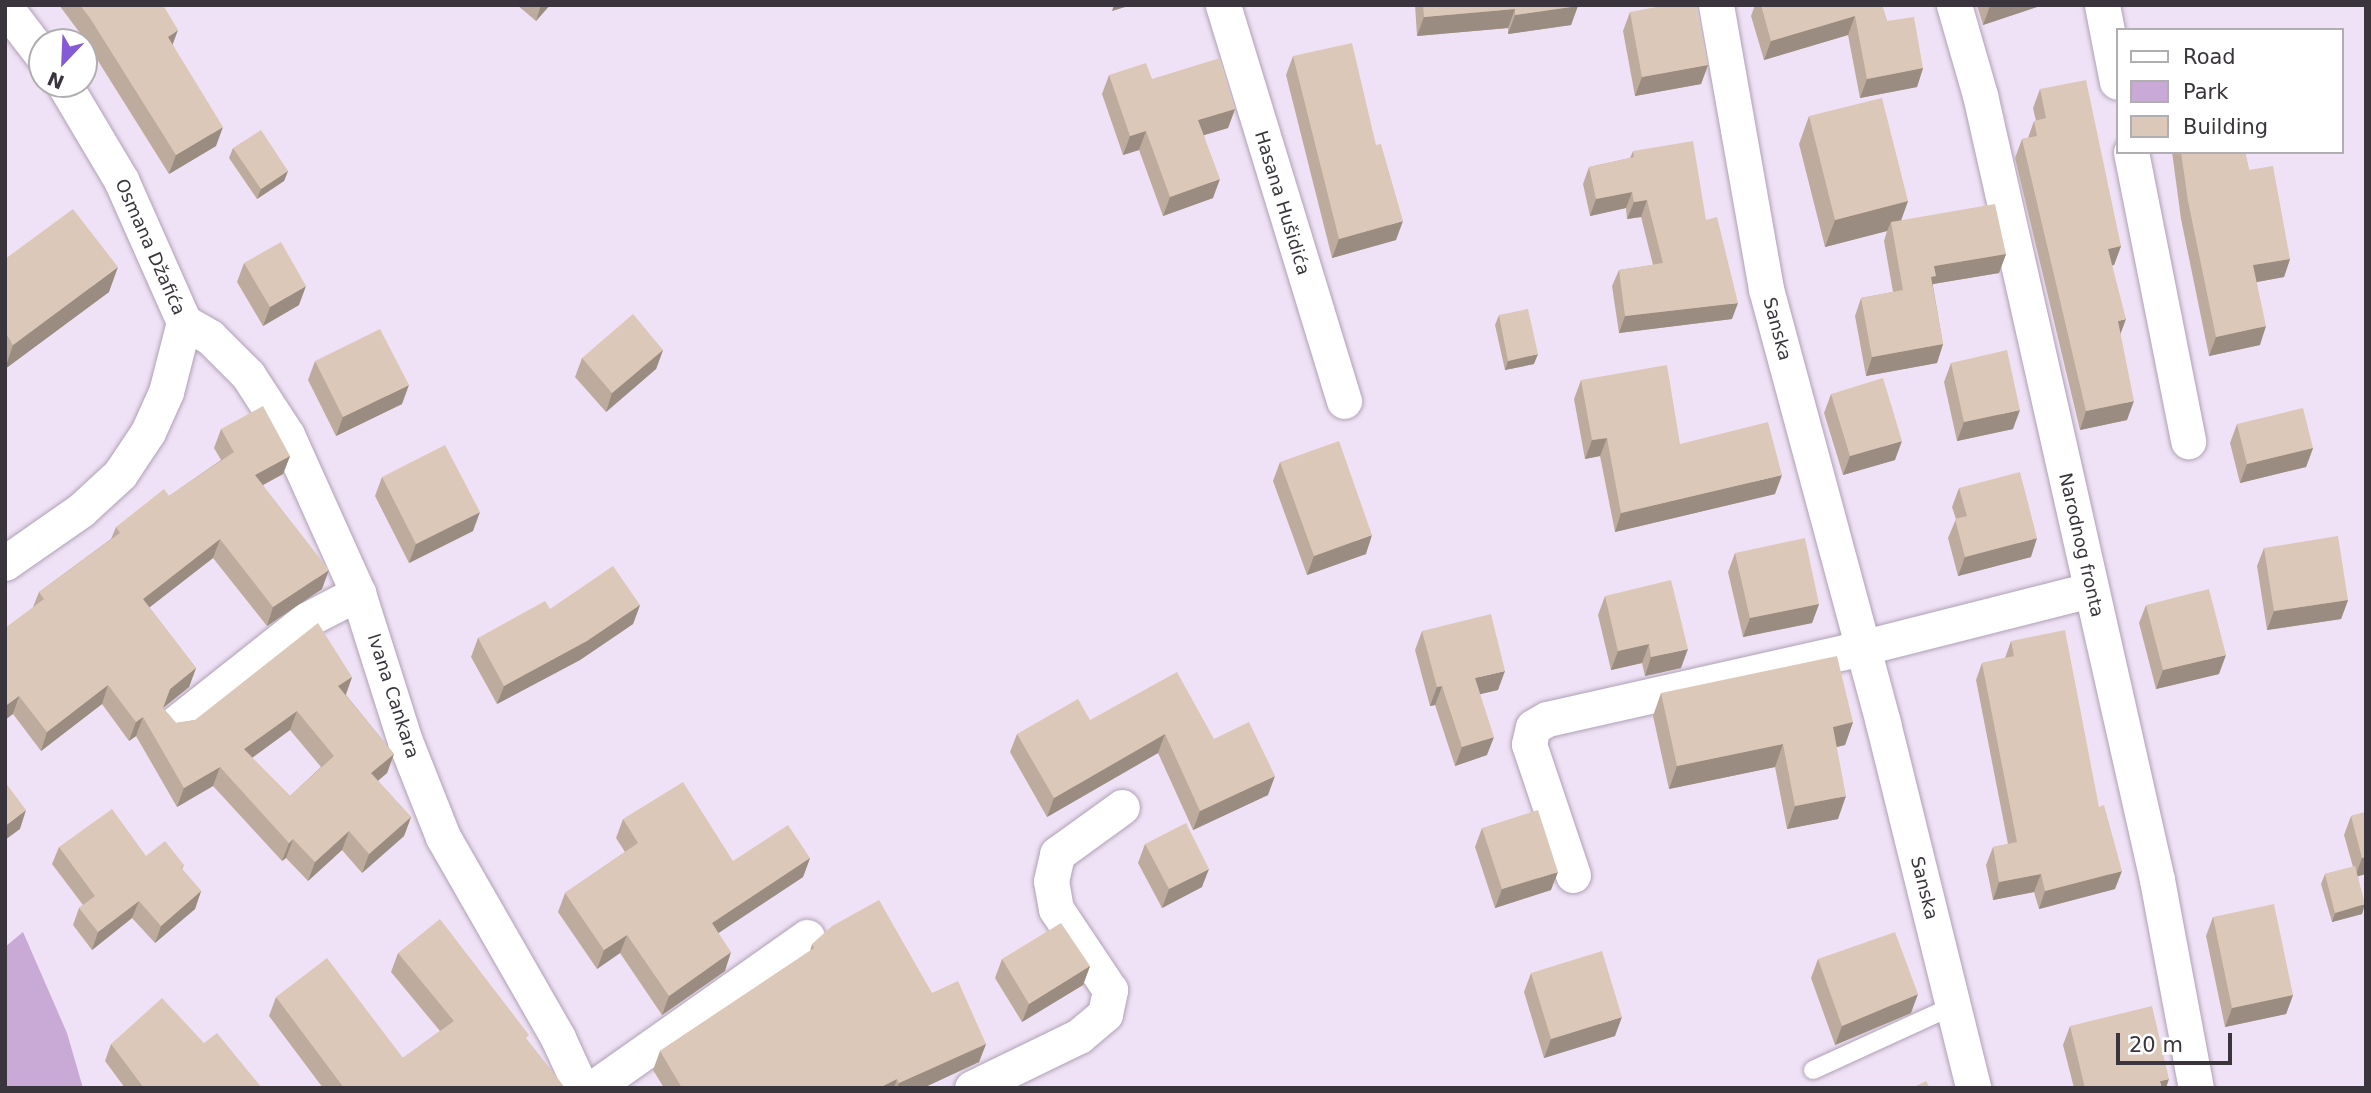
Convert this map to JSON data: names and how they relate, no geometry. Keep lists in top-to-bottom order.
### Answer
{
  "streets": {
    "street": [
      "Hasana Hušidića",
      "Osmana Džafića",
      "Sanska",
      "Narodnog fronta",
      "Ivana Cankara"
    ]
  },
  "crossings": [
    ["Osmana Džafića", "Ivana Cankara"]
  ],
  "legend": ["Road", "Park", "Building"],
  "scale_bar": "20 m",
  "north": "bottom left"
}
